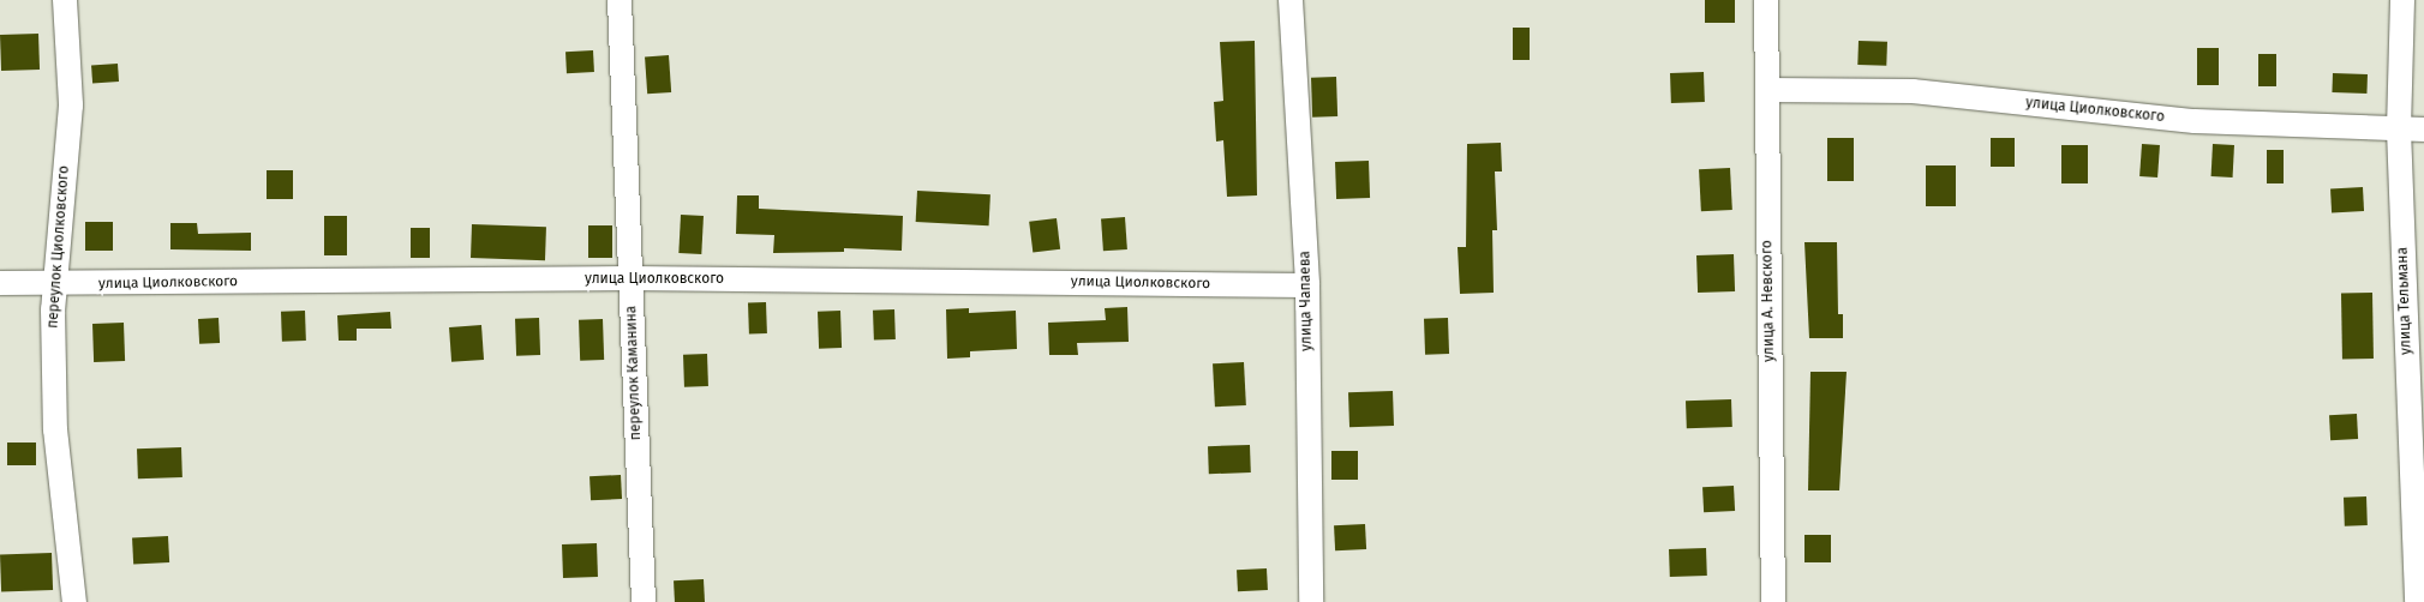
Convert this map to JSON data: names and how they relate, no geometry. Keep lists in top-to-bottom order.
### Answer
{
  "streets": {
    "street": [
      "улица Циолковского",
      "переулок Циолковского",
      "улица Чапаева",
      "улица А. Невского",
      "улица Тельмана",
      "переулок Каманина"
    ]
  },
  "crossings": [
    ["улица Циолковского", "переулок Циолковского"],
    ["улица Циолковского", "улица Чапаева"],
    ["улица Циолковского", "улица А. Невского"],
    ["улица Циолковского", "улица Тельмана"],
    ["улица Циолковского", "переулок Каманина"]
  ]
}
